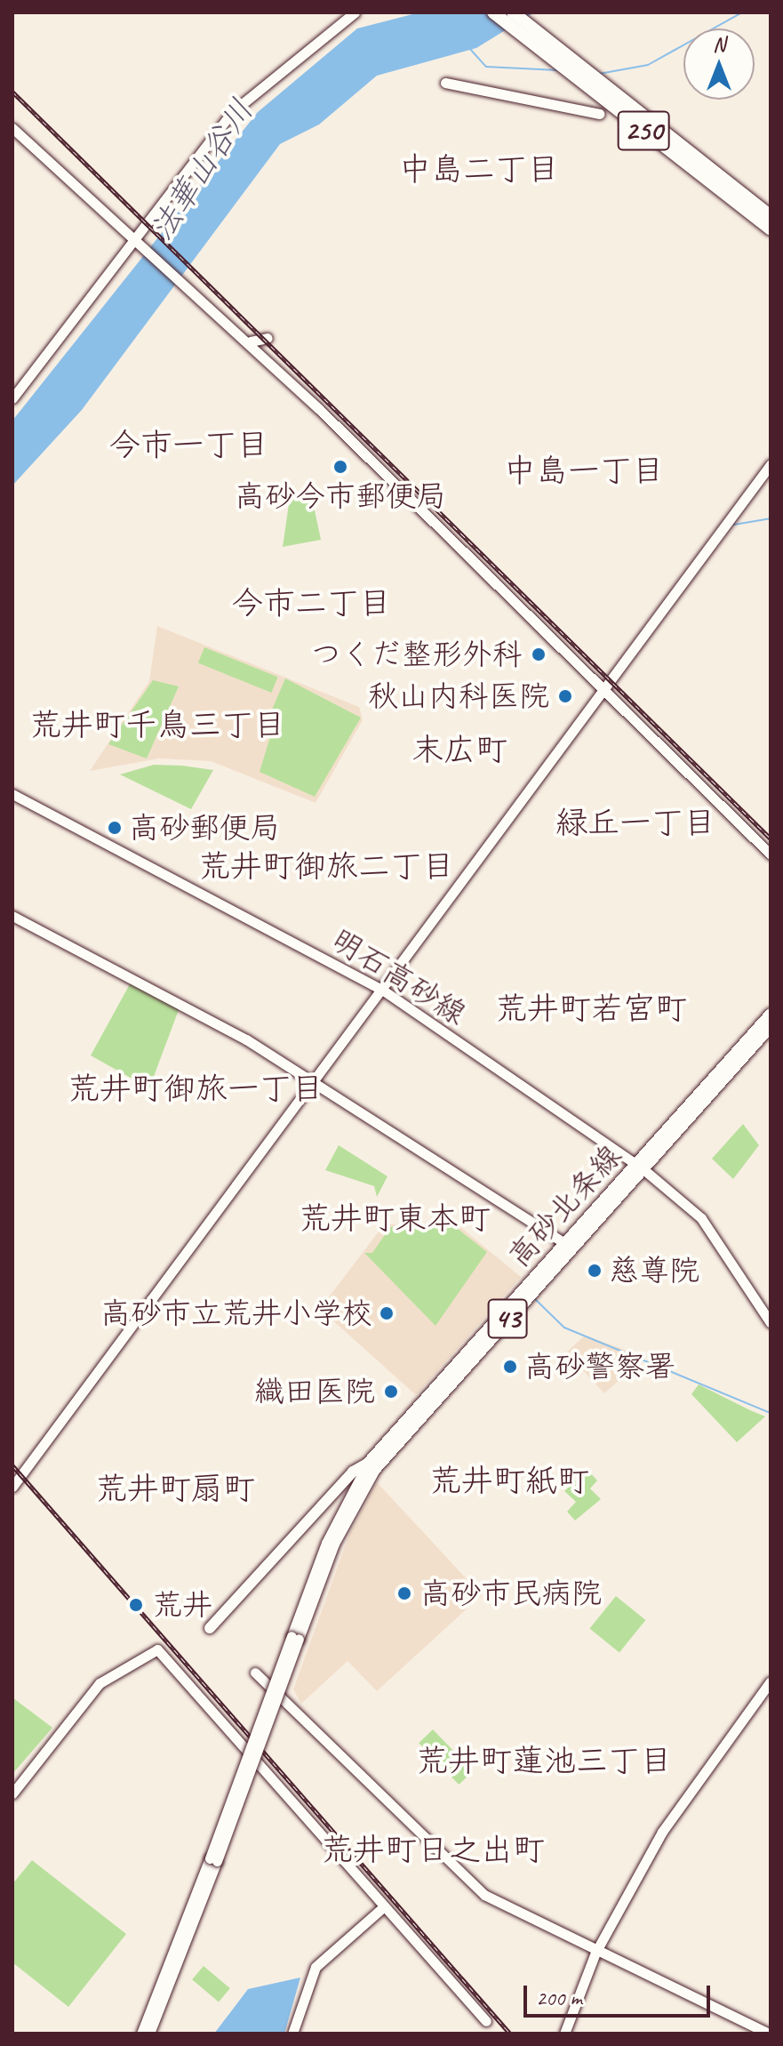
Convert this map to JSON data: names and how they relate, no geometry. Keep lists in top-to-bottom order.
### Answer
{
  "streets": {
    "highway": ["250"],
    "main road": ["高砂北条線", "43"],
    "street": ["明石高砂線"]
  },
  "crossings": [
    ["明石高砂線", "高砂北条線"]
  ],
  "districts": [
    "中島二丁目",
    "今市一丁目",
    "中島一丁目",
    "今市二丁目",
    "荒井町千鳥三丁目",
    "末広町",
    "緑丘一丁目",
    "荒井町御旅二丁目",
    "荒井町若宮町",
    "荒井町御旅一丁目",
    "荒井町東本町",
    "荒井町紙町",
    "荒井町扇町",
    "荒井町蓮池三丁目",
    "荒井町日之出町"
  ],
  "water": ["法華山谷川"],
  "places": [
    "高砂今市郵便局",
    "つくだ整形外科",
    "秋山内科医院",
    "高砂郵便局",
    "慈尊院",
    "高砂市立荒井小学校",
    "高砂警察署",
    "織田医院",
    "高砂市民病院",
    "荒井"
  ],
  "scale_bar": "200 m",
  "north": "top"
}
